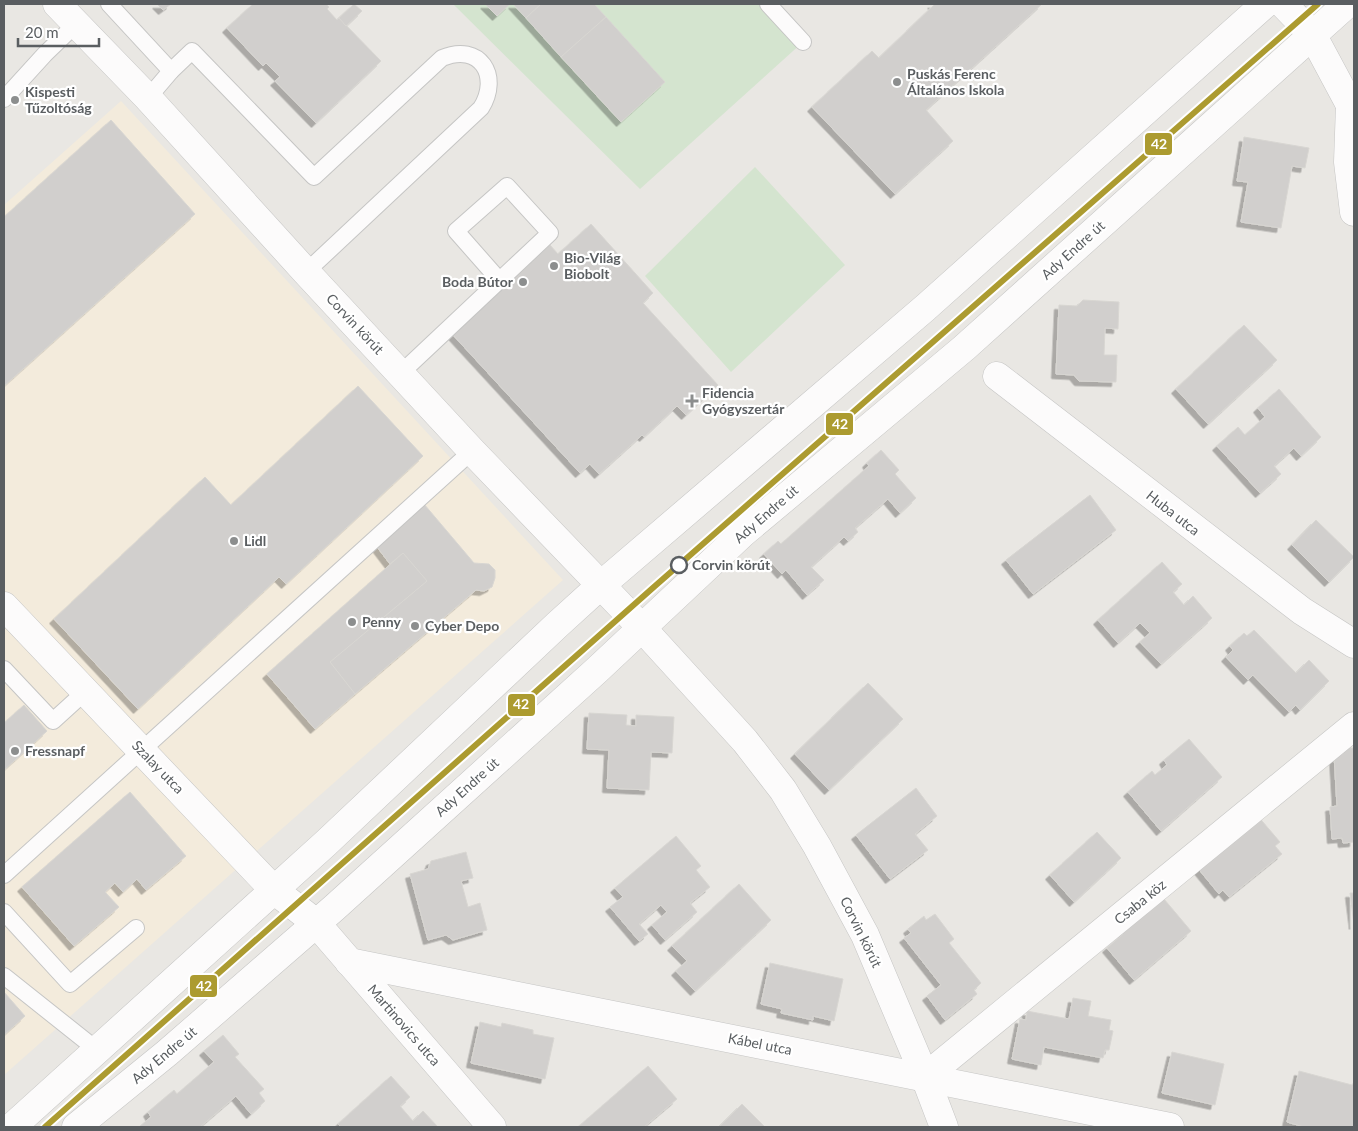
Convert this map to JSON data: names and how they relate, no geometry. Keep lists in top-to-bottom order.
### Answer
{
  "streets": {
    "street": [
      "Ady Endre út",
      "Corvin körút",
      "Huba utca",
      "Szalay utca",
      "Csaba köz",
      "Martinovics utca",
      "Kábel utca"
    ]
  },
  "crossings": [
    ["Ady Endre út", "Corvin körút"],
    ["Ady Endre út", "Szalay utca"],
    ["Ady Endre út", "Martinovics utca"],
    ["Corvin körút", "Csaba köz"],
    ["Corvin körút", "Kábel utca"],
    ["Szalay utca", "Martinovics utca"],
    ["Csaba köz", "Kábel utca"],
    ["Martinovics utca", "Kábel utca"]
  ],
  "places": {
    "other": [
      "Puskás Ferenc Általános Iskola",
      "Kispesti Tűzoltóság",
      "Bio-Világ Biobolt",
      "Boda Bútor",
      "Lidl",
      "Corvin körút",
      "Penny",
      "Cyber Depo",
      "Fressnapf"
    ],
    "health": ["Fidencia Gyógyszertár"]
  },
  "lines": ["transit line 42"],
  "scale_bar": "20 m"
}
